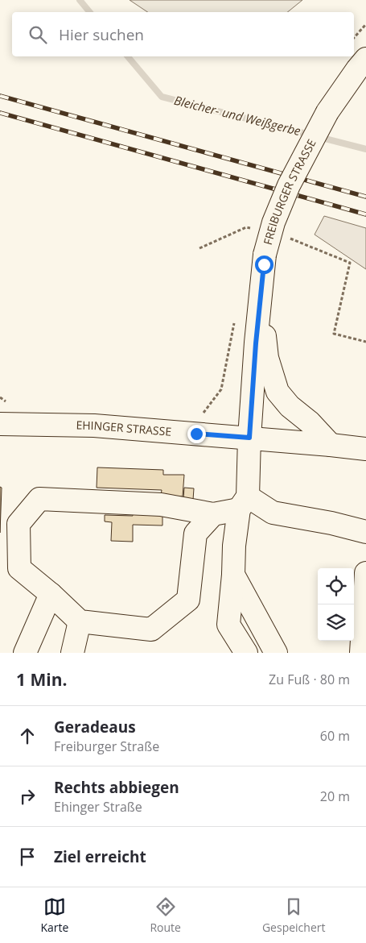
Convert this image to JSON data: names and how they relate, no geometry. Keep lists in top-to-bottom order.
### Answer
{
  "streets": {
    "street": ["FREIBURGER STRASSE", "EHINGER STRASSE"]
  },
  "crossings": [
    ["FREIBURGER STRASSE", "EHINGER STRASSE"]
  ],
  "water": ["Bleicher- und Weißgerbe"],
  "page": {
    "search": "Hier suchen",
    "heading": ["1 Min.", "Zu Fuß · 80 m"],
    "list": [
      ["Geradeaus", "Freiburger Straße", "60 m"],
      ["Rechts abbiegen", "Ehinger Straße", "20 m"],
      "Ziel erreicht"
    ],
    "nav": ["Karte", "Route", "Gespeichert"]
  }
}
